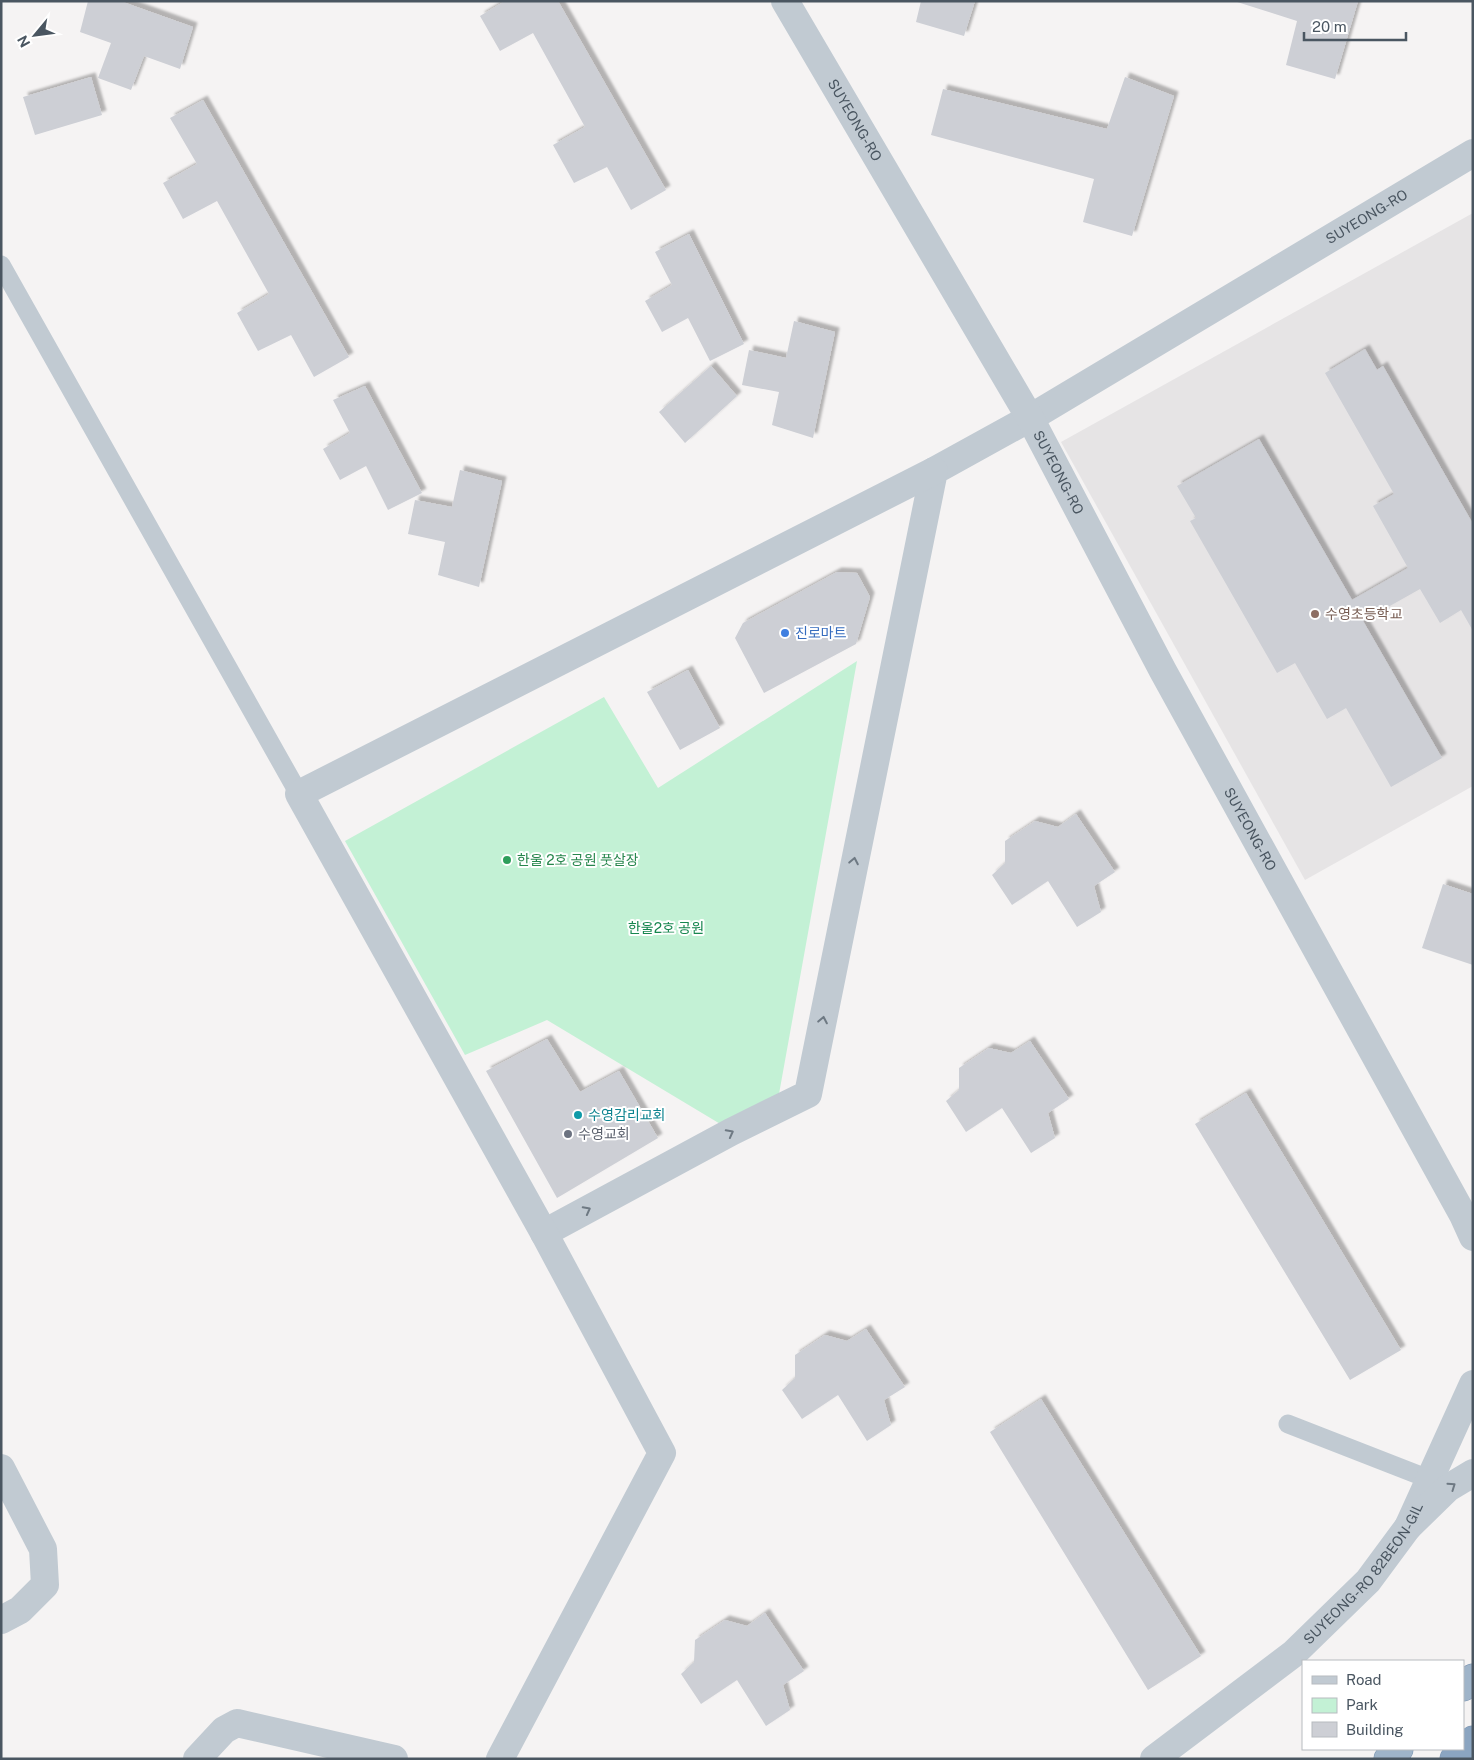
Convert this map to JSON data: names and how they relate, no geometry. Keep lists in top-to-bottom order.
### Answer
{
  "streets": {
    "street": ["SUYEONG-RO", "SUYEONG-RO 82BEON-GIL"]
  },
  "parks": ["한울2호 공원"],
  "places": [
    "수영초등학교",
    "진로마트",
    "한울 2호 공원 풋살장",
    "수영감리교회",
    "수영교회"
  ],
  "legend": ["Road", "Park", "Building"],
  "scale_bar": "20 m",
  "north": "bottom left"
}
